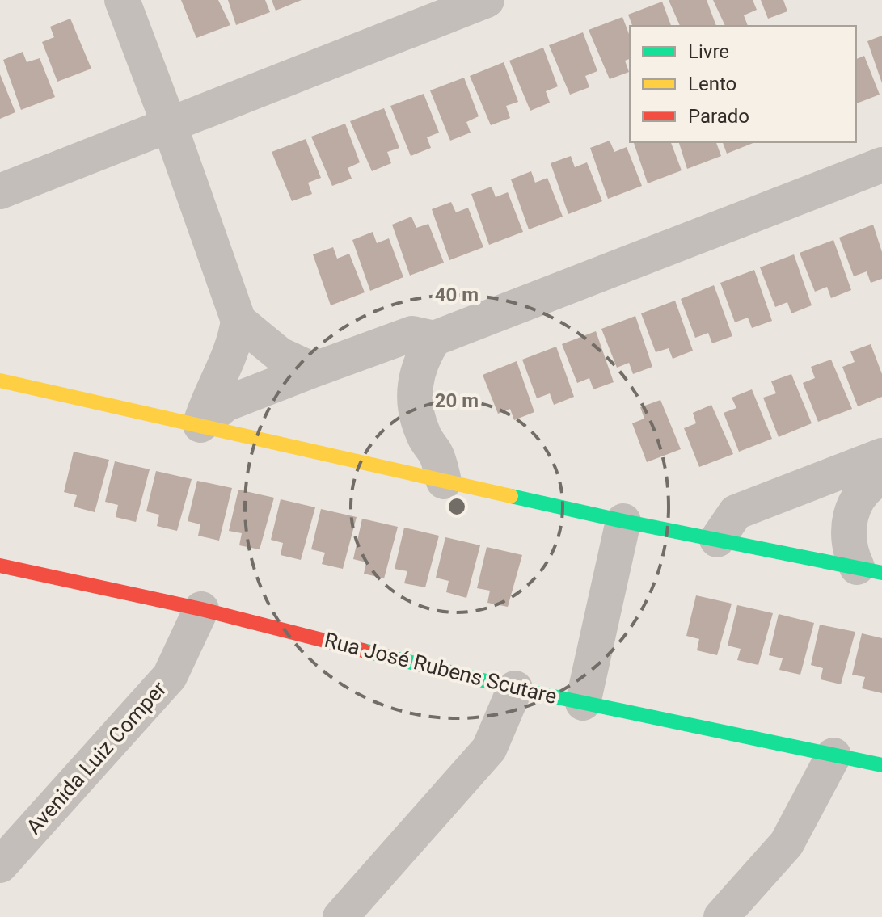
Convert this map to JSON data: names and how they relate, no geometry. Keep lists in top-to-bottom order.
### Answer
{
  "streets": {
    "street": ["Rua José Rubens Scutare", "Avenida Luiz Comper"]
  },
  "crossings": [
    ["Rua José Rubens Scutare", "Avenida Luiz Comper"]
  ],
  "legend": ["Livre", "Lento", "Parado"],
  "rings": ["40 m", "20 m"]
}
